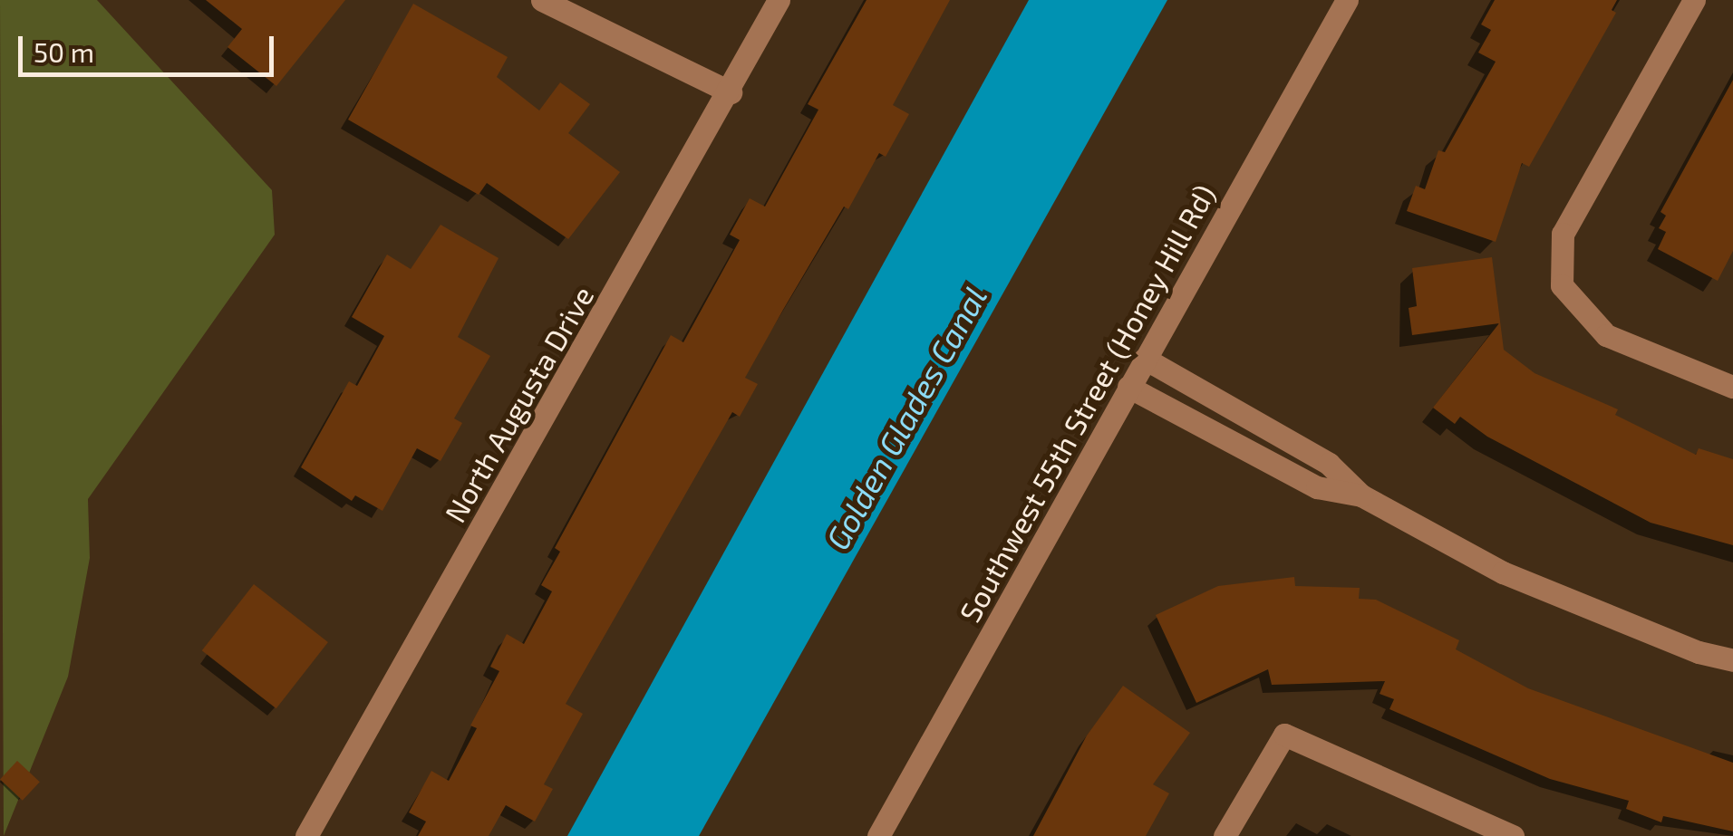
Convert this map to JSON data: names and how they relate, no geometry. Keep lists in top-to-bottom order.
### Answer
{
  "streets": {
    "street": ["Southwest 55th Street (Honey Hill Rd)", "North Augusta Drive"]
  },
  "water": ["Golden Glades Canal"],
  "scale_bar": "50 m"
}
